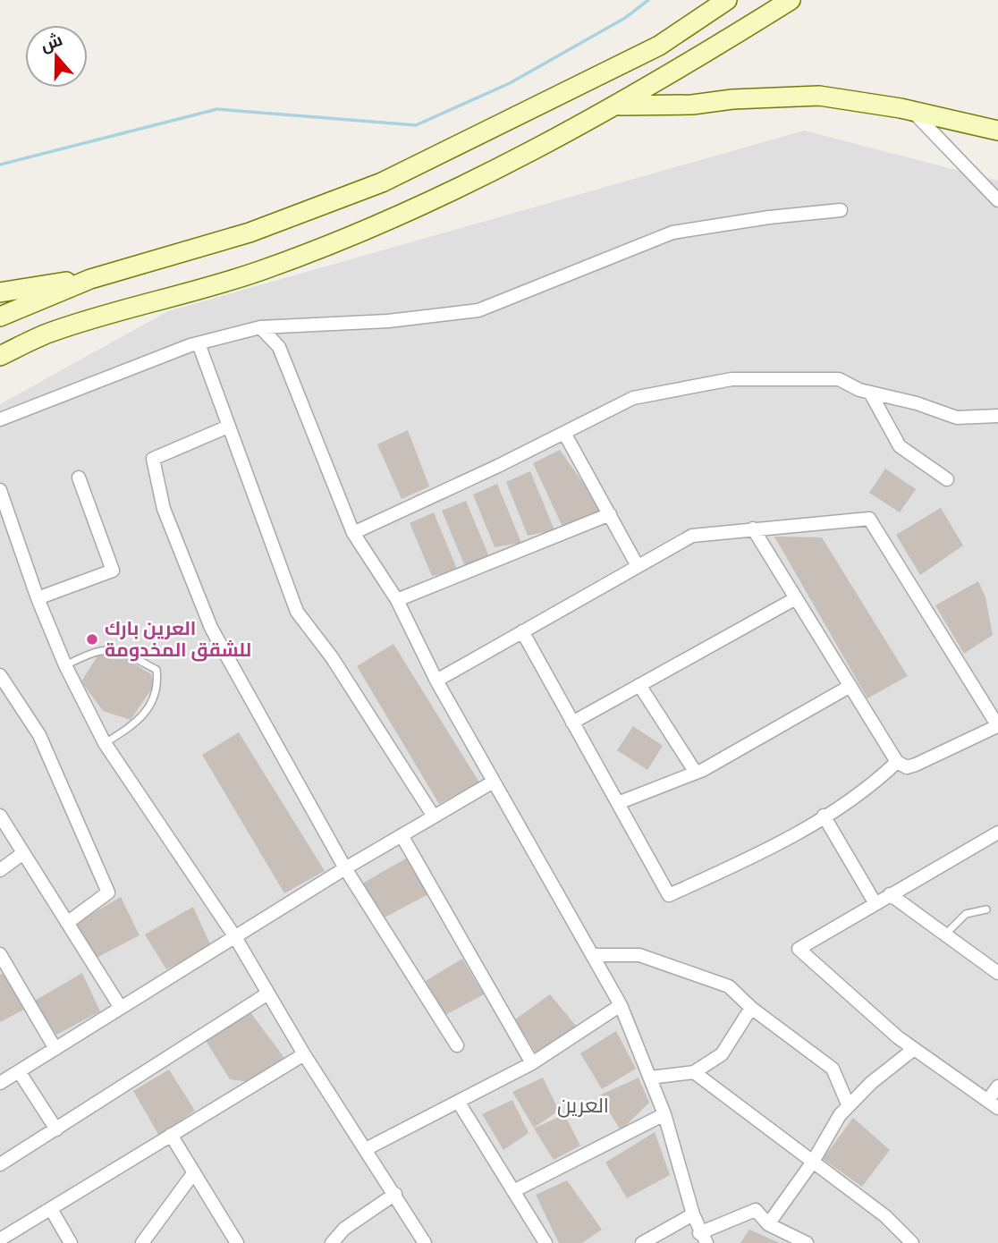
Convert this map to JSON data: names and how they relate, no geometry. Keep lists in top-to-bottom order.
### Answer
{
  "districts": ["العرين"],
  "places": ["العرين بارك للشقق المخدومة"],
  "north": "top"
}
